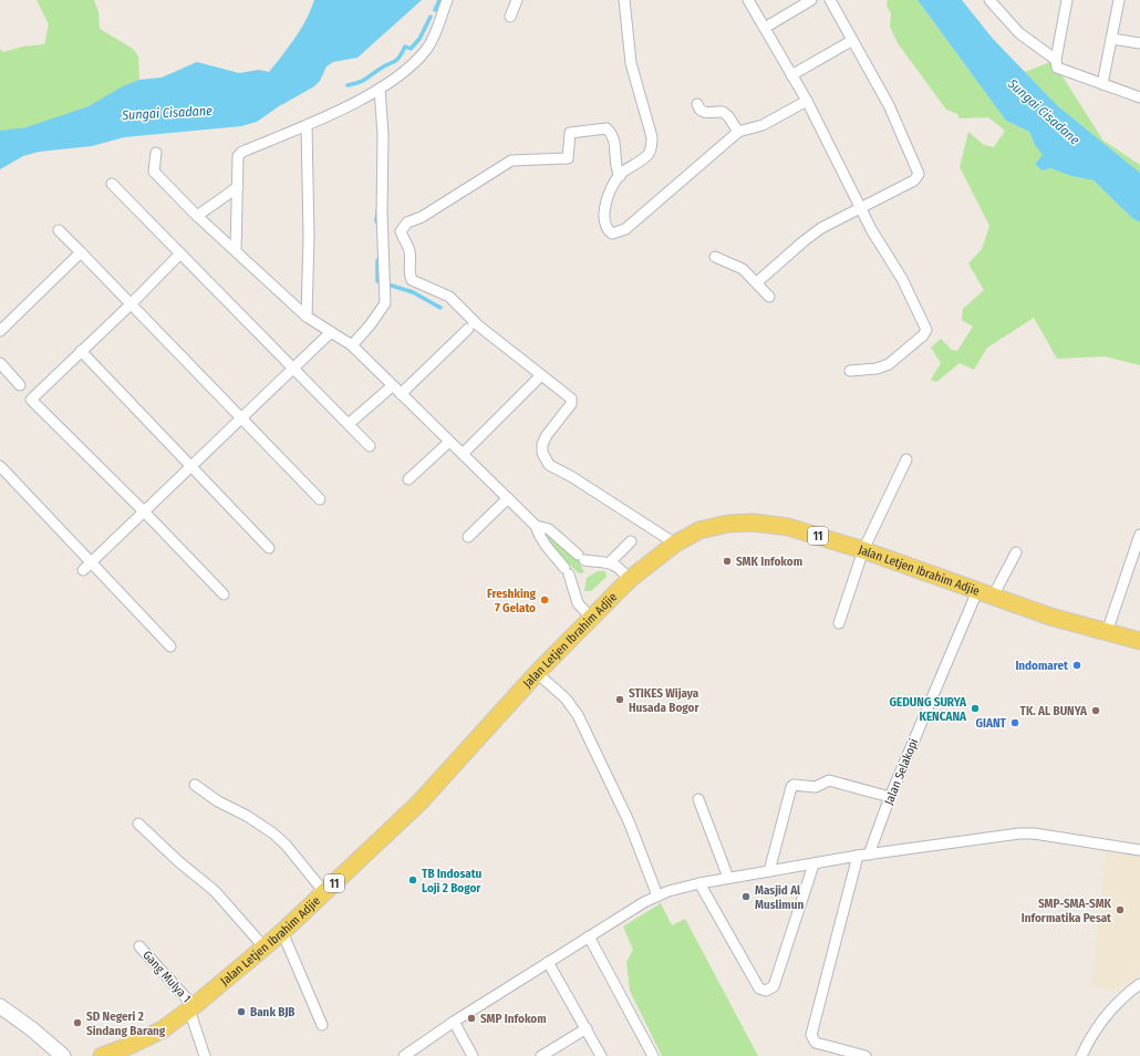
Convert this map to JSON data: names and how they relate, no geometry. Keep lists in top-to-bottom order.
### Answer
{
  "streets": {
    "main road": ["11", "Jalan Letjen Ibrahim Adjie"],
    "street": ["Jalan Selakopi", "Gang Mulya 1"]
  },
  "crossings": [
    ["Jalan Letjen Ibrahim Adjie", "Jalan Selakopi"],
    ["Jalan Letjen Ibrahim Adjie", "Gang Mulya 1"]
  ],
  "water": ["Sungai Cisadane"],
  "places": [
    "SMK Infokom",
    "Freshking 7 Gelato",
    "Indomaret",
    "STIKES Wijaya Husada Bogor",
    "GEDUNG SURYA KENCANA",
    "TK. AL BUNYA",
    "GIANT",
    "TB Indosatu Loji 2 Bogor",
    "Masjid Al Muslimun",
    "SMP-SMA-SMK Informatika Pesat",
    "Bank BJB",
    "SMP Infokom",
    "SD Negeri 2 Sindang Barang"
  ]
}
